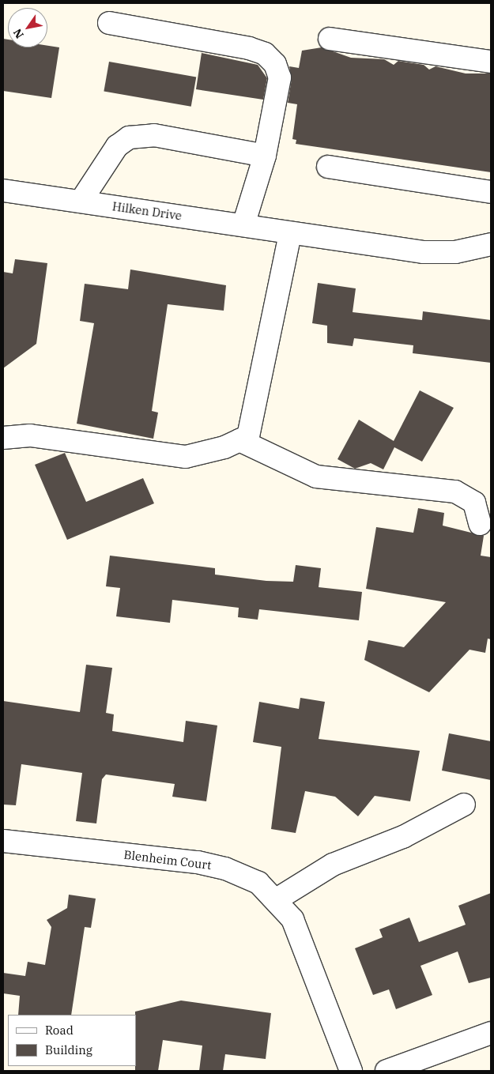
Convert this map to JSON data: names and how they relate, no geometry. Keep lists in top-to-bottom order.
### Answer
{
  "streets": {
    "street": ["Hilken Drive", "Blenheim Court"]
  },
  "legend": ["Road", "Building"],
  "north": "bottom left"
}
